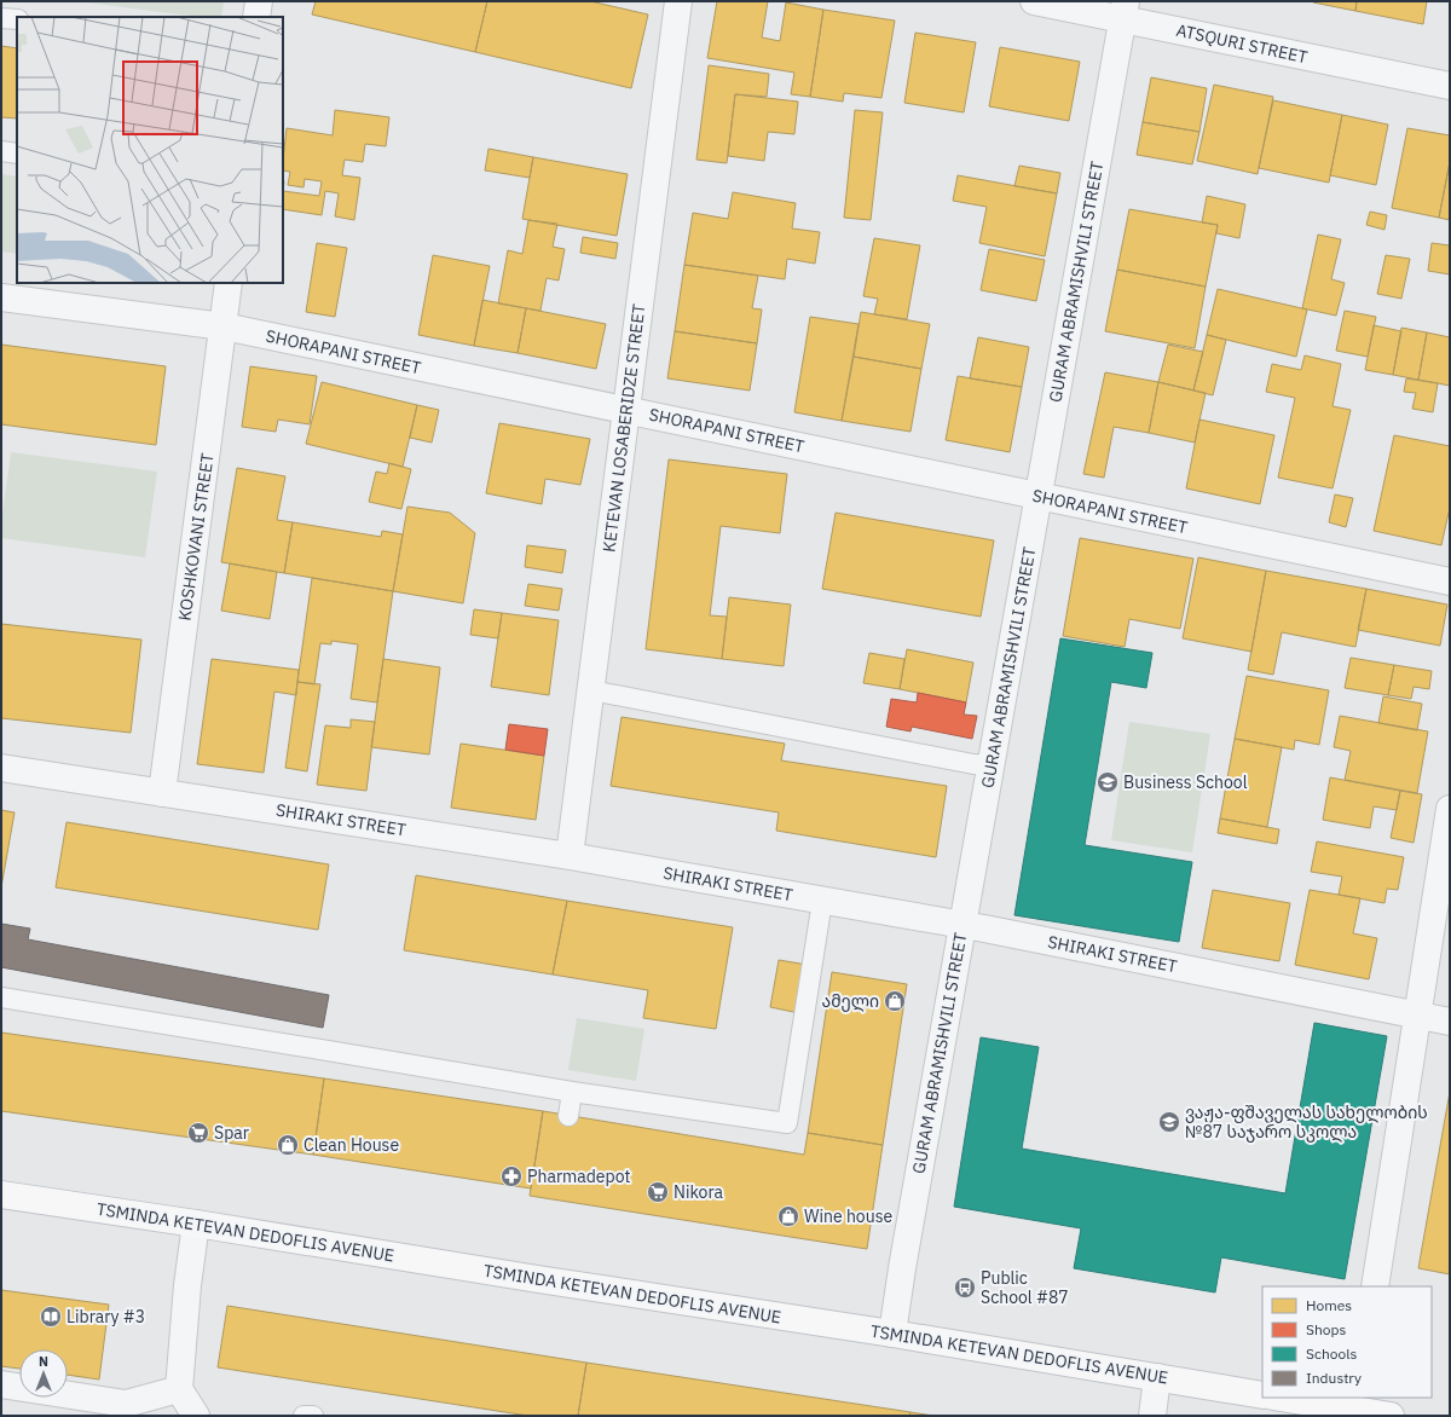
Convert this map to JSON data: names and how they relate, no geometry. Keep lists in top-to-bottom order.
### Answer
{
  "streets": {
    "main road": ["TSMINDA KETEVAN DEDOFLIS AVENUE"],
    "street": [
      "ATSQURI STREET",
      "GURAM ABRAMISHVILI STREET",
      "SHORAPANI STREET",
      "KETEVAN LOSABERIDZE STREET",
      "KOSHKOVANI STREET",
      "SHIRAKI STREET"
    ]
  },
  "crossings": [
    ["ATSQURI STREET", "GURAM ABRAMISHVILI STREET"],
    ["GURAM ABRAMISHVILI STREET", "SHORAPANI STREET"],
    ["GURAM ABRAMISHVILI STREET", "SHIRAKI STREET"],
    ["GURAM ABRAMISHVILI STREET", "TSMINDA KETEVAN DEDOFLIS AVENUE"],
    ["SHORAPANI STREET", "KETEVAN LOSABERIDZE STREET"],
    ["SHORAPANI STREET", "KOSHKOVANI STREET"],
    ["KETEVAN LOSABERIDZE STREET", "SHIRAKI STREET"],
    ["KOSHKOVANI STREET", "SHIRAKI STREET"]
  ],
  "places": {
    "school or university": ["Business School", "ვაჟა-ფშაველას სახელობის №87 საჯარო სკოლა"],
    "shop": ["ამელი", "Clean House", "Wine house"],
    "supermarket": ["Spar", "Nikora"],
    "pharmacy": ["Pharmadepot"],
    "bus stop": ["Public School #87"],
    "library": ["Library #3"]
  },
  "legend": [
    "Homes",
    "Shops",
    "Schools",
    "Industry"
  ],
  "north": "top"
}
